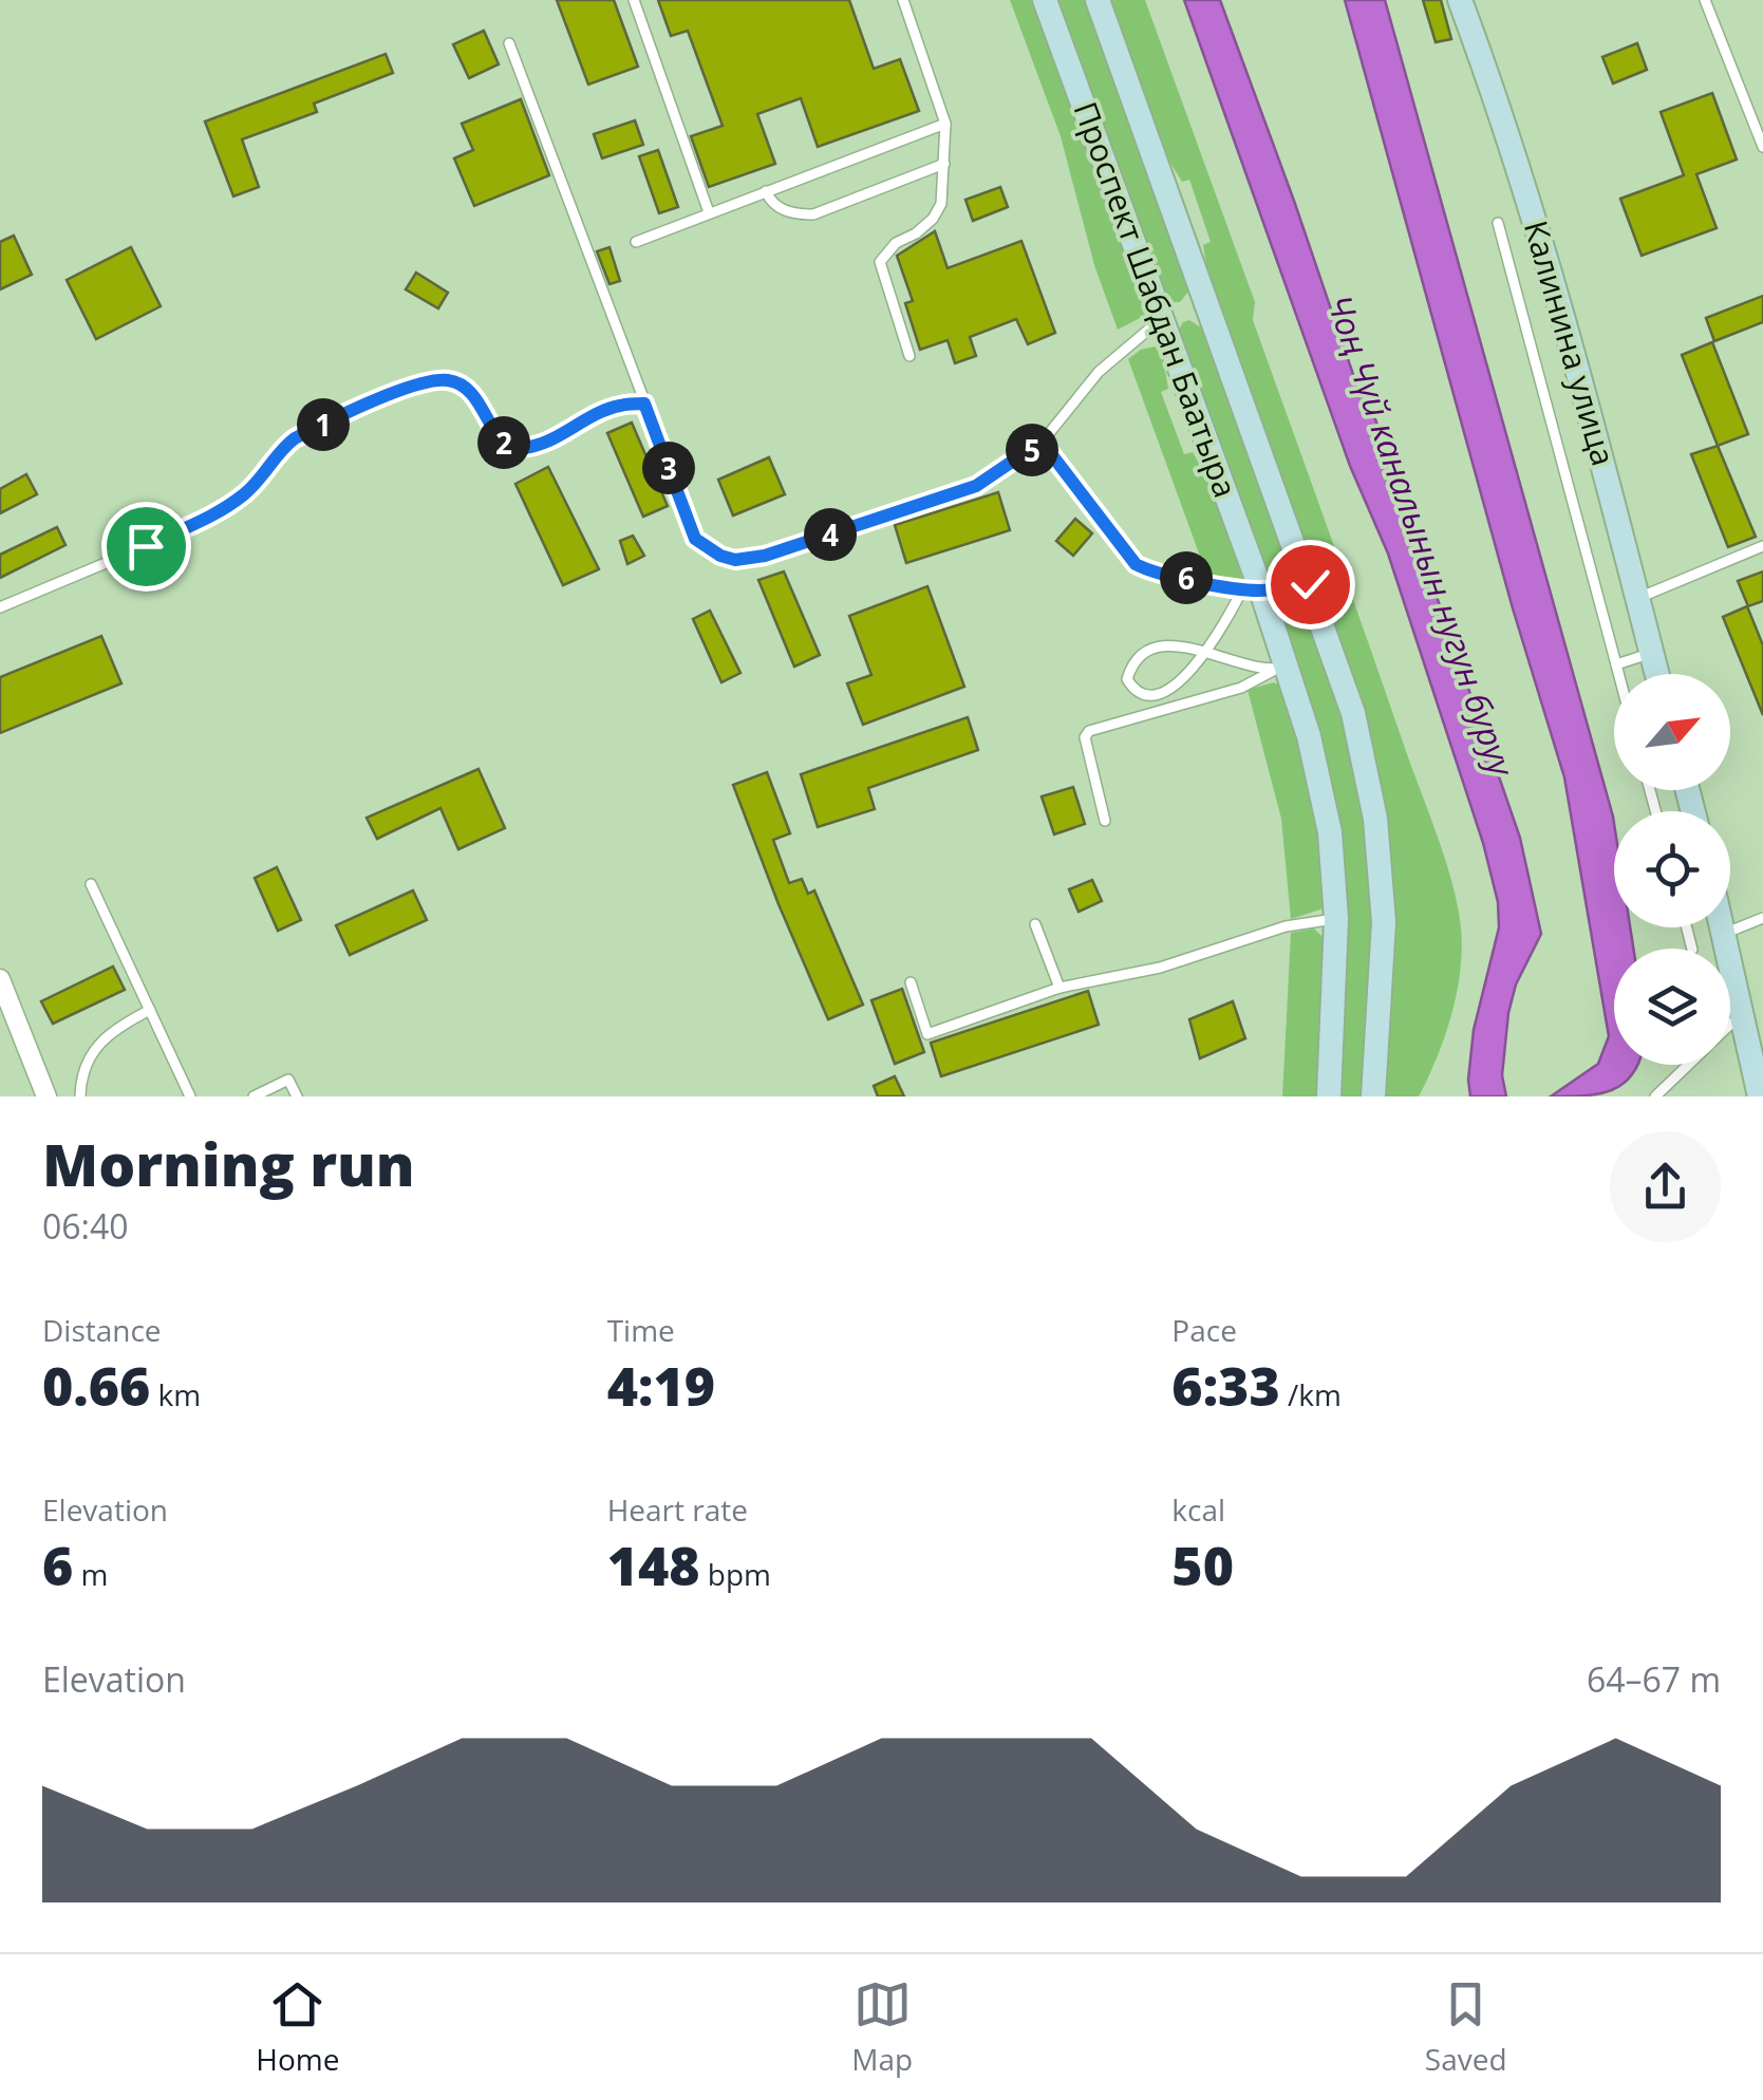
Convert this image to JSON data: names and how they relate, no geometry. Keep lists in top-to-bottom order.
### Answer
{
  "streets": {
    "main road": ["Проспект Шабдан Баатыра", "Калинина улица"]
  },
  "water": ["Чоң Чүй каналынын нугун буруу"],
  "north": "top right",
  "page": {
    "pins": [
      "1",
      "2",
      "5",
      "3",
      "4",
      "6"
    ],
    "heading": ["Morning run", "06:40"],
    "stats": [
      ["Distance", "0.66 km"],
      ["Time", "4:19"],
      ["Pace", "6:33 /km"],
      ["Elevation", "6 m"],
      ["Heart rate", "148 bpm"],
      ["kcal", "50"]
    ],
    "chart": ["Elevation", "64–67 m"],
    "tabs": ["Home", "Map", "Saved"]
  }
}
